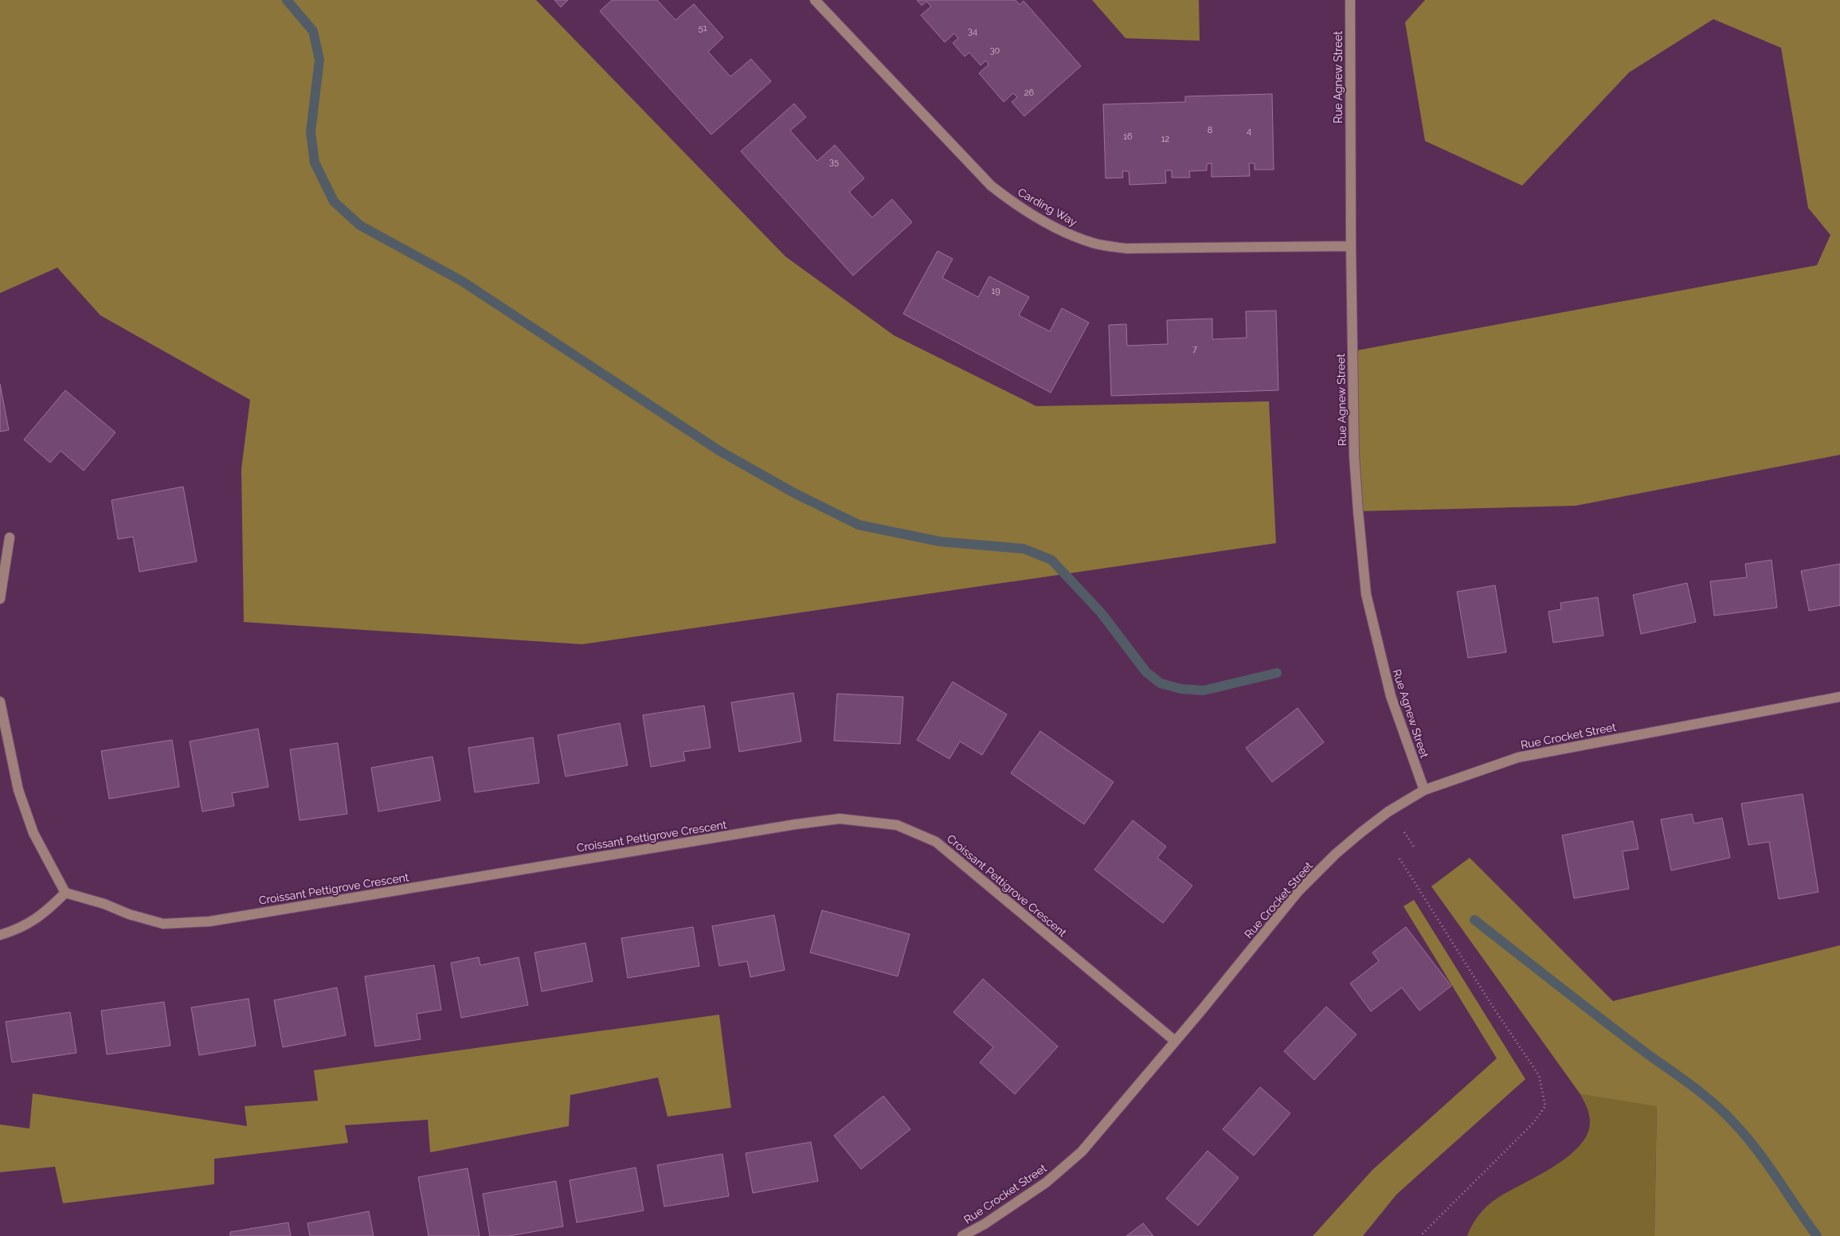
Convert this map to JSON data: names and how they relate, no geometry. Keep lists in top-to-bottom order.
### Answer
{
  "streets": {
    "street": [
      "Rue Agnew Street",
      "Carding Way",
      "Rue Crocket Street",
      "Croissant Pettigrove Crescent"
    ]
  },
  "crossings": [
    ["Rue Agnew Street", "Carding Way"],
    ["Rue Agnew Street", "Rue Crocket Street"],
    ["Rue Crocket Street", "Croissant Pettigrove Crescent"]
  ],
  "house_numbers": [
    "51",
    "34",
    "30",
    "26",
    "8",
    "4",
    "16",
    "12",
    "35",
    "19",
    "7"
  ]
}
